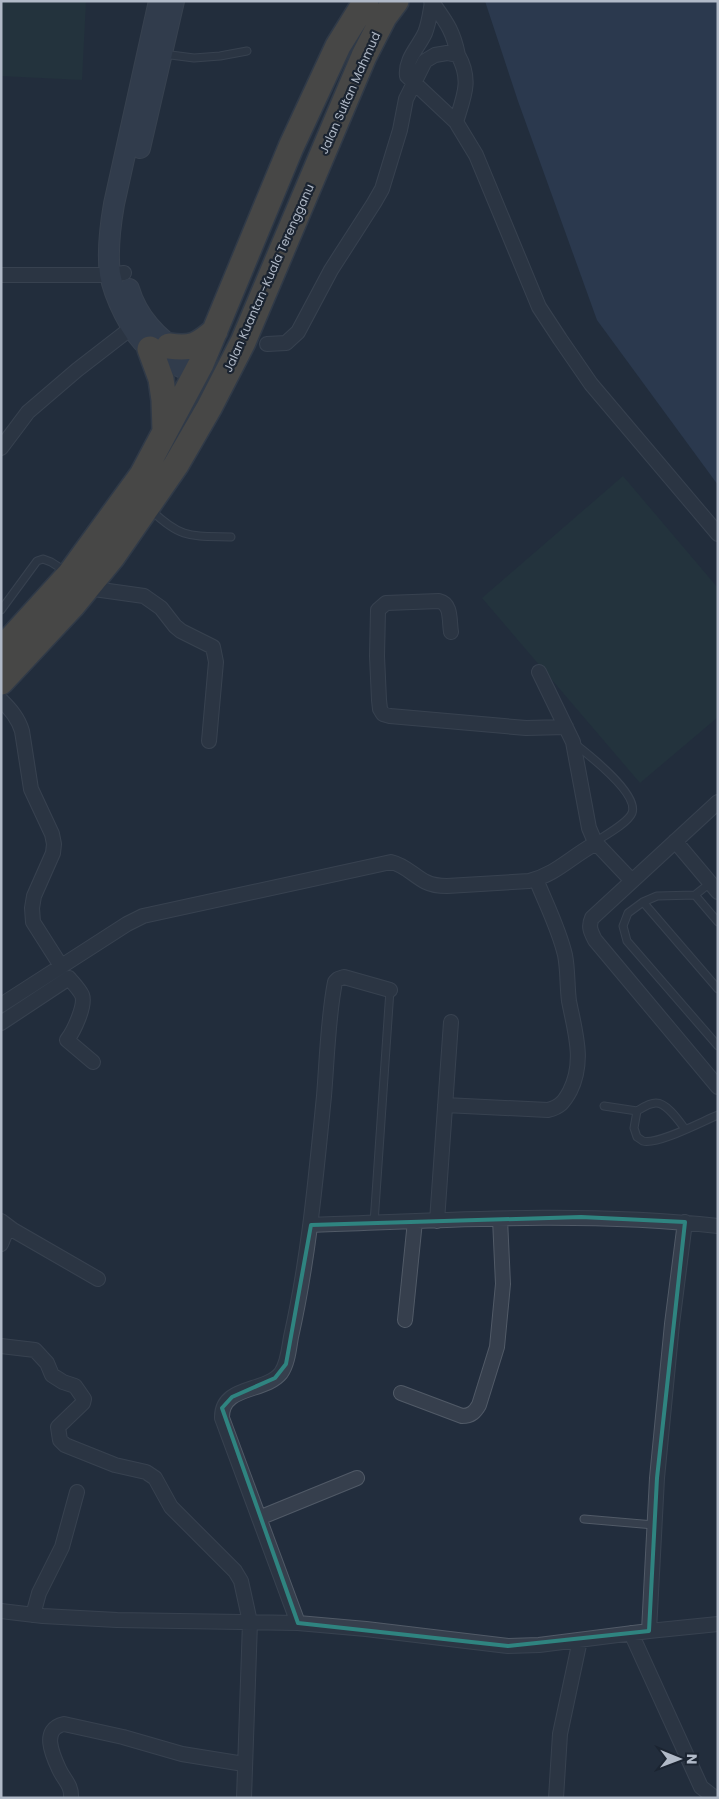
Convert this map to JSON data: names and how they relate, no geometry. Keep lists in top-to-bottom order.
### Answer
{
  "streets": {
    "highway": ["Jalan Sultan Mahmud", "Jalan Kuantan-Kuala Terengganu"]
  },
  "crossings": [
    ["Jalan Sultan Mahmud", "Jalan Kuantan-Kuala Terengganu"]
  ],
  "north": "right"
}
